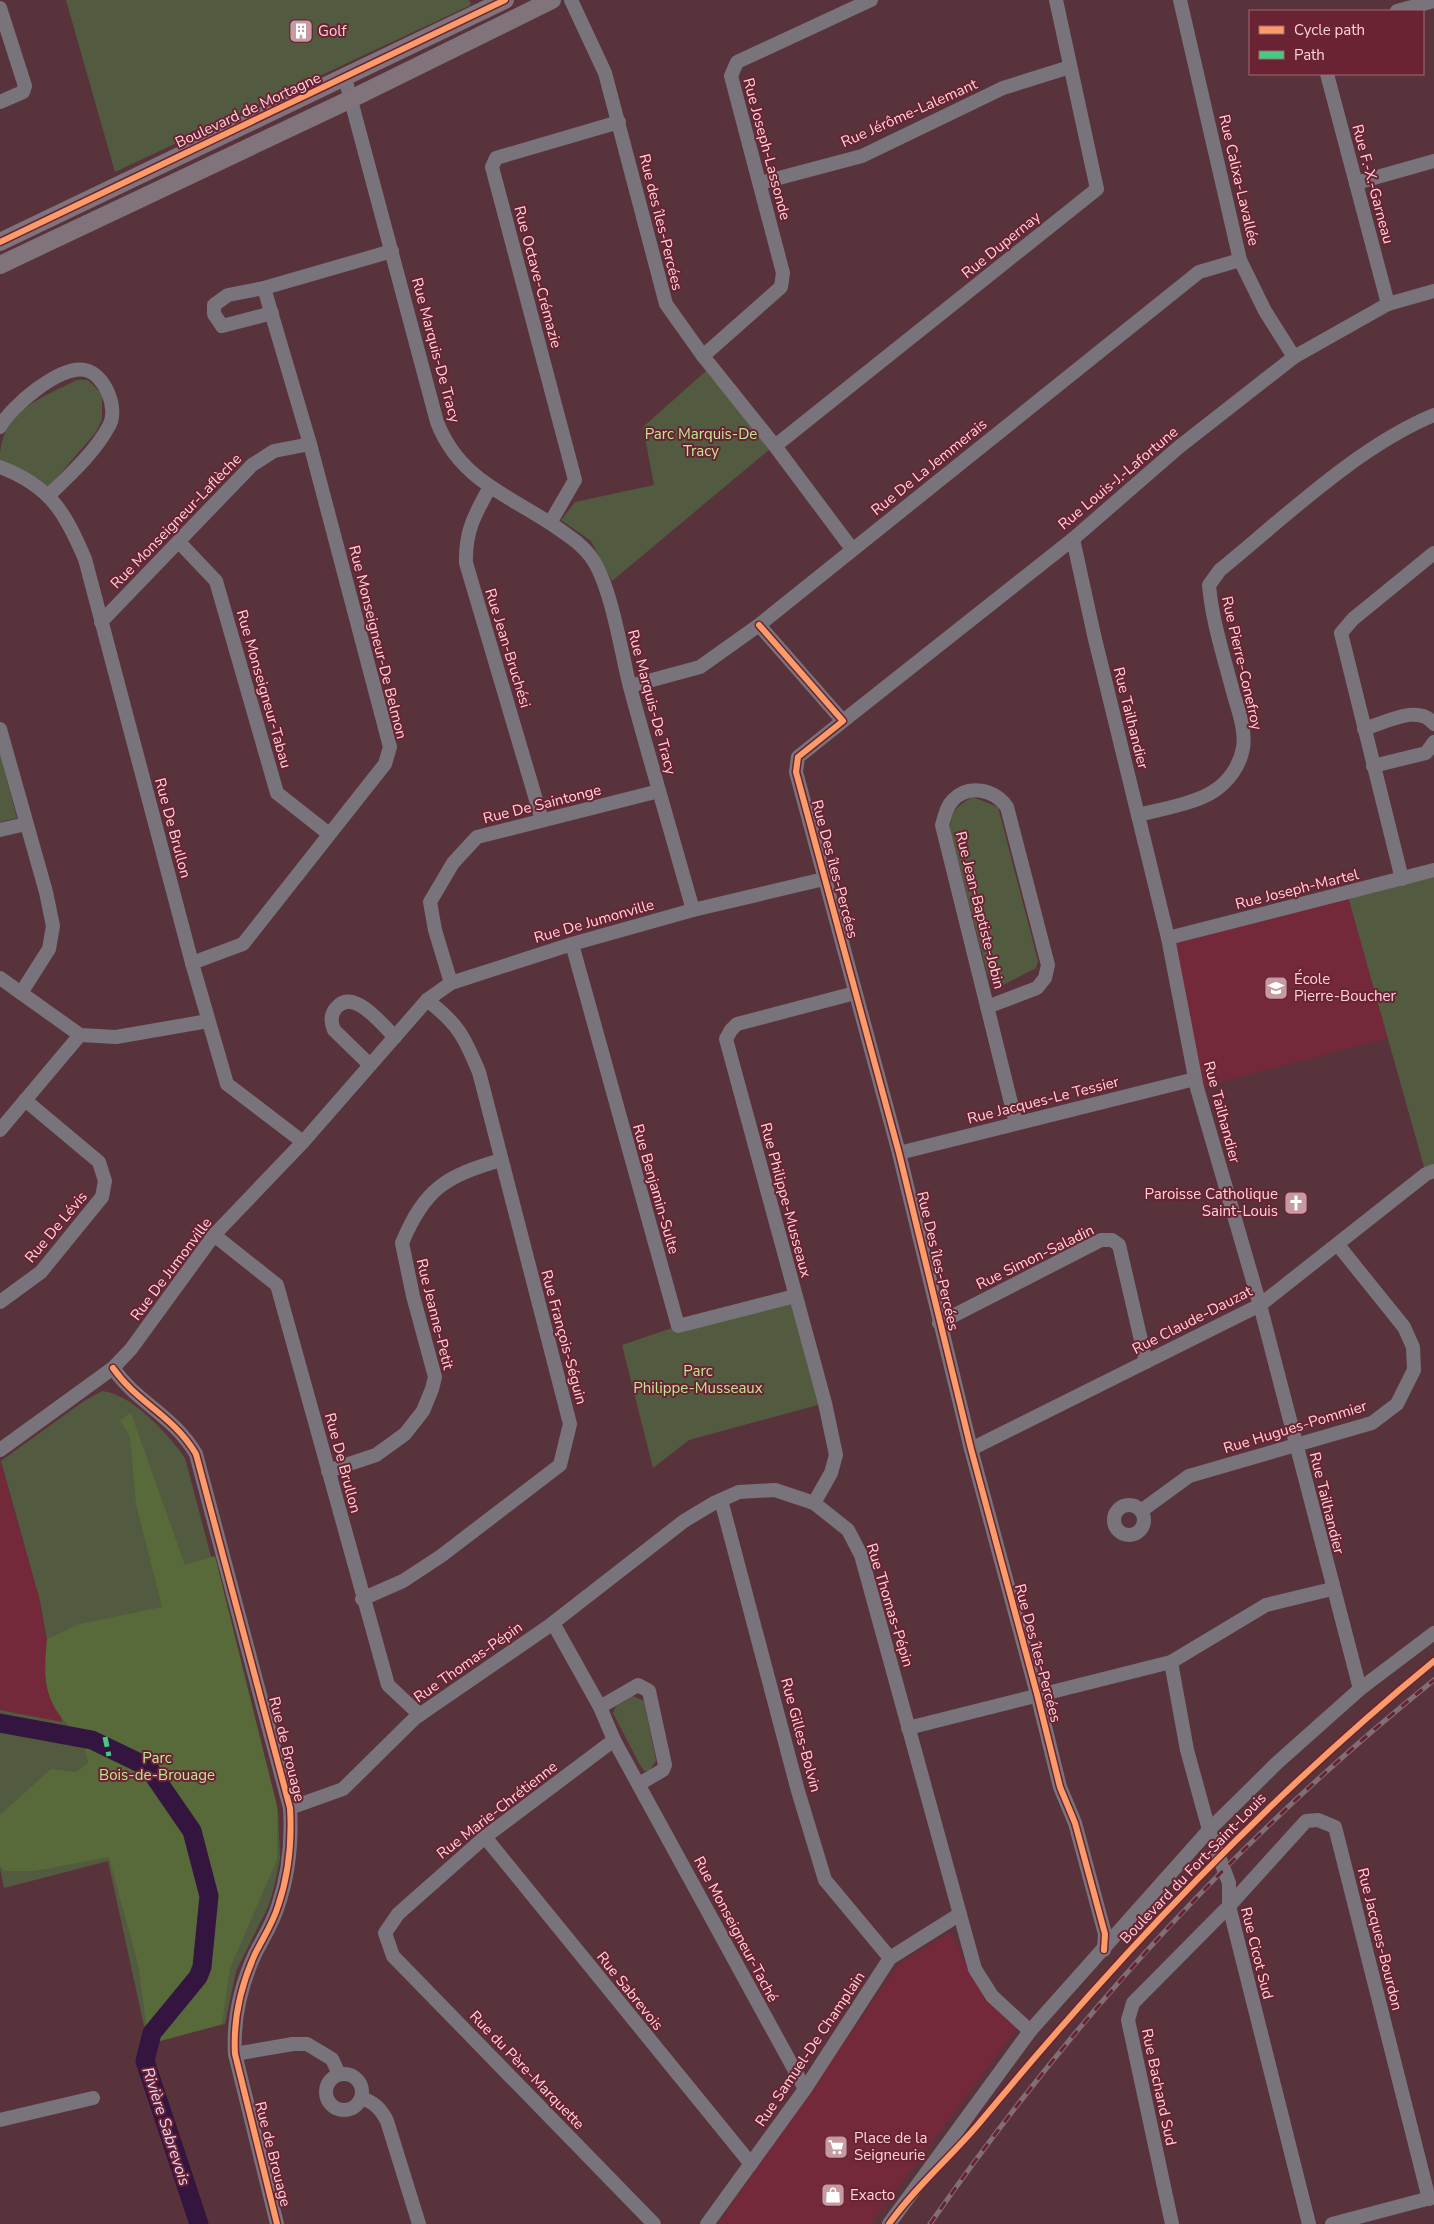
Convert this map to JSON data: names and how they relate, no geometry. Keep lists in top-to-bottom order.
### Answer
{
  "streets": {
    "main road": ["Boulevard de Mortagne"],
    "street": [
      "Rue Jérôme-Lalemant",
      "Rue Joseph-Lassonde",
      "Rue Calixa-Lavallée",
      "Rue F.-X.-Garneau",
      "Rue des îles-Percées",
      "Rue Dupernay",
      "Rue Octave-Crémazie",
      "Rue Marquis-De Tracy",
      "Rue De La Jemmerais",
      "Rue Louis-J.-Lafortune",
      "Rue Monseigneur-Laflèche",
      "Rue Monseigneur-De Belmon",
      "Rue Jean-Bruchési",
      "Rue Pierre-Conefroy",
      "Rue Monseigneur-Tabau",
      "Rue Tailhandier",
      "Rue De Saintonge",
      "Rue De Brullon",
      "Rue Des îles-Percées",
      "Rue Joseph-Martel",
      "Rue Jean-Baptiste-Jobin",
      "Rue De Jumonville",
      "Rue Jacques-Le Tessier",
      "Rue Benjamin-Sulte",
      "Rue Philippe-Musseaux",
      "Rue De Lévis",
      "Rue Simon-Saladin",
      "Rue Jeanne-Petit",
      "Rue Claude-Dauzat",
      "Rue François-Séguin",
      "Rue Hugues-Pommier",
      "Rue Thomas-Pépin",
      "Rue Gilles-Bolvin",
      "Rue de Brouage",
      "Rue Marie-Chrétienne",
      "Boulevard du Fort-Saint-Louis",
      "Rue Monseigneur-Taché",
      "Rue Jacques-Bourdon",
      "Rue Cicot Sud",
      "Rue Sabrevois",
      "Rue Samuel-De Champlain",
      "Rue du Père-Marquette",
      "Rue Bachand Sud"
    ]
  },
  "crossings": [
    ["Boulevard de Mortagne", "Rue Marquis-De Tracy"],
    ["Rue Jérôme-Lalemant", "Rue Joseph-Lassonde"],
    ["Rue Jérôme-Lalemant", "Rue Dupernay"],
    ["Rue Joseph-Lassonde", "Rue des îles-Percées"],
    ["Rue Calixa-Lavallée", "Rue De La Jemmerais"],
    ["Rue Calixa-Lavallée", "Rue Louis-J.-Lafortune"],
    ["Rue F.-X.-Garneau", "Rue Louis-J.-Lafortune"],
    ["Rue des îles-Percées", "Rue Dupernay"],
    ["Rue des îles-Percées", "Rue Octave-Crémazie"],
    ["Rue des îles-Percées", "Rue De La Jemmerais"],
    ["Rue Octave-Crémazie", "Rue Marquis-De Tracy"],
    ["Rue Marquis-De Tracy", "Rue De La Jemmerais"],
    ["Rue Marquis-De Tracy", "Rue Jean-Bruchési"],
    ["Rue Marquis-De Tracy", "Rue De Saintonge"],
    ["Rue Marquis-De Tracy", "Rue De Jumonville"],
    ["Rue Louis-J.-Lafortune", "Rue Tailhandier"],
    ["Rue Louis-J.-Lafortune", "Rue Des îles-Percées"],
    ["Rue Monseigneur-Laflèche", "Rue Monseigneur-De Belmon"],
    ["Rue Monseigneur-Laflèche", "Rue Monseigneur-Tabau"],
    ["Rue Monseigneur-Laflèche", "Rue De Brullon"],
    ["Rue Monseigneur-De Belmon", "Rue Monseigneur-Tabau"],
    ["Rue Monseigneur-De Belmon", "Rue De Brullon"],
    ["Rue Jean-Bruchési", "Rue De Saintonge"],
    ["Rue Pierre-Conefroy", "Rue Tailhandier"],
    ["Rue Tailhandier", "Rue Joseph-Martel"],
    ["Rue Tailhandier", "Rue Jacques-Le Tessier"],
    ["Rue Tailhandier", "Rue Claude-Dauzat"],
    ["Rue Tailhandier", "Rue Hugues-Pommier"],
    ["Rue Tailhandier", "Boulevard du Fort-Saint-Louis"],
    ["Rue De Saintonge", "Rue De Jumonville"],
    ["Rue De Brullon", "Rue De Jumonville"],
    ["Rue De Brullon", "Rue Jeanne-Petit"],
    ["Rue De Brullon", "Rue François-Séguin"],
    ["Rue De Brullon", "Rue Thomas-Pépin"],
    ["Rue Des îles-Percées", "Rue De Jumonville"],
    ["Rue Des îles-Percées", "Rue Jacques-Le Tessier"],
    ["Rue Des îles-Percées", "Rue Philippe-Musseaux"],
    ["Rue Des îles-Percées", "Rue Simon-Saladin"],
    ["Rue Des îles-Percées", "Rue Claude-Dauzat"],
    ["Rue Des îles-Percées", "Boulevard du Fort-Saint-Louis"],
    ["Rue Jean-Baptiste-Jobin", "Rue Jacques-Le Tessier"],
    ["Rue De Jumonville", "Rue Benjamin-Sulte"],
    ["Rue De Jumonville", "Rue François-Séguin"],
    ["Rue De Jumonville", "Rue de Brouage"],
    ["Rue Benjamin-Sulte", "Rue Philippe-Musseaux"],
    ["Rue Philippe-Musseaux", "Rue Thomas-Pépin"],
    ["Rue Simon-Saladin", "Rue Claude-Dauzat"],
    ["Rue Jeanne-Petit", "Rue François-Séguin"],
    ["Rue Claude-Dauzat", "Rue Hugues-Pommier"],
    ["Rue Thomas-Pépin", "Rue Gilles-Bolvin"],
    ["Rue Thomas-Pépin", "Rue de Brouage"],
    ["Rue Thomas-Pépin", "Boulevard du Fort-Saint-Louis"],
    ["Rue Thomas-Pépin", "Rue Monseigneur-Taché"],
    ["Rue Thomas-Pépin", "Rue Samuel-De Champlain"],
    ["Rue Gilles-Bolvin", "Rue Samuel-De Champlain"],
    ["Rue Marie-Chrétienne", "Rue Monseigneur-Taché"],
    ["Rue Marie-Chrétienne", "Rue Sabrevois"],
    ["Rue Marie-Chrétienne", "Rue du Père-Marquette"],
    ["Boulevard du Fort-Saint-Louis", "Rue Cicot Sud"],
    ["Rue Monseigneur-Taché", "Rue Samuel-De Champlain"],
    ["Rue Jacques-Bourdon", "Rue Cicot Sud"],
    ["Rue Jacques-Bourdon", "Rue Bachand Sud"],
    ["Rue Cicot Sud", "Rue Bachand Sud"],
    ["Rue Sabrevois", "Rue Samuel-De Champlain"]
  ],
  "water": ["Rivière Sabrevois"],
  "parks": ["Parc Marquis-De Tracy", "Parc Philippe-Musseaux", "Parc Bois-de-Brouage"],
  "places": {
    "building": ["Golf"],
    "school or university": ["École Pierre-Boucher"],
    "church": ["Paroisse Catholique Saint-Louis"],
    "supermarket": ["Place de la Seigneurie"],
    "shop": ["Exacto"]
  },
  "legend": ["Cycle path", "Path"]
}
